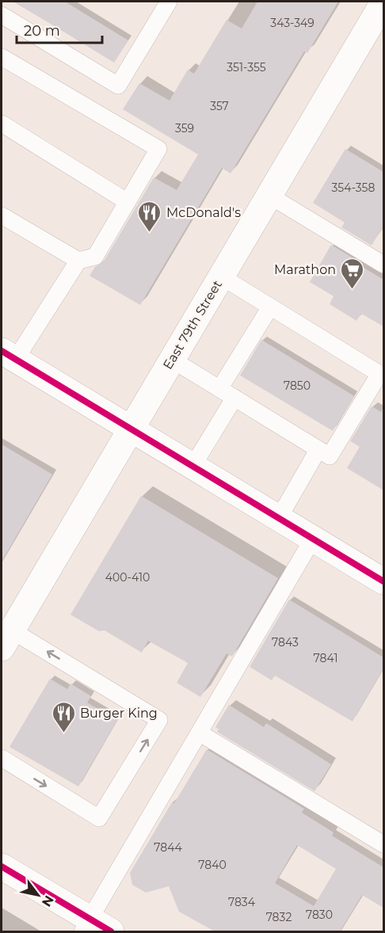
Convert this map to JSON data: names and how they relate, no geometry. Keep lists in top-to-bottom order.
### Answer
{
  "streets": {
    "main road": ["East 79th Street"]
  },
  "places": {
    "restaurant": ["McDonald's", "Burger King"],
    "supermarket": ["Marathon"]
  },
  "house_numbers": [
    "343-349",
    "351-355",
    "357",
    "359",
    "354-358",
    "7850",
    "400-410",
    "7843",
    "7841",
    "7844",
    "7840",
    "7834",
    "7830",
    "7832"
  ],
  "scale_bar": "20 m",
  "north": "bottom right"
}
